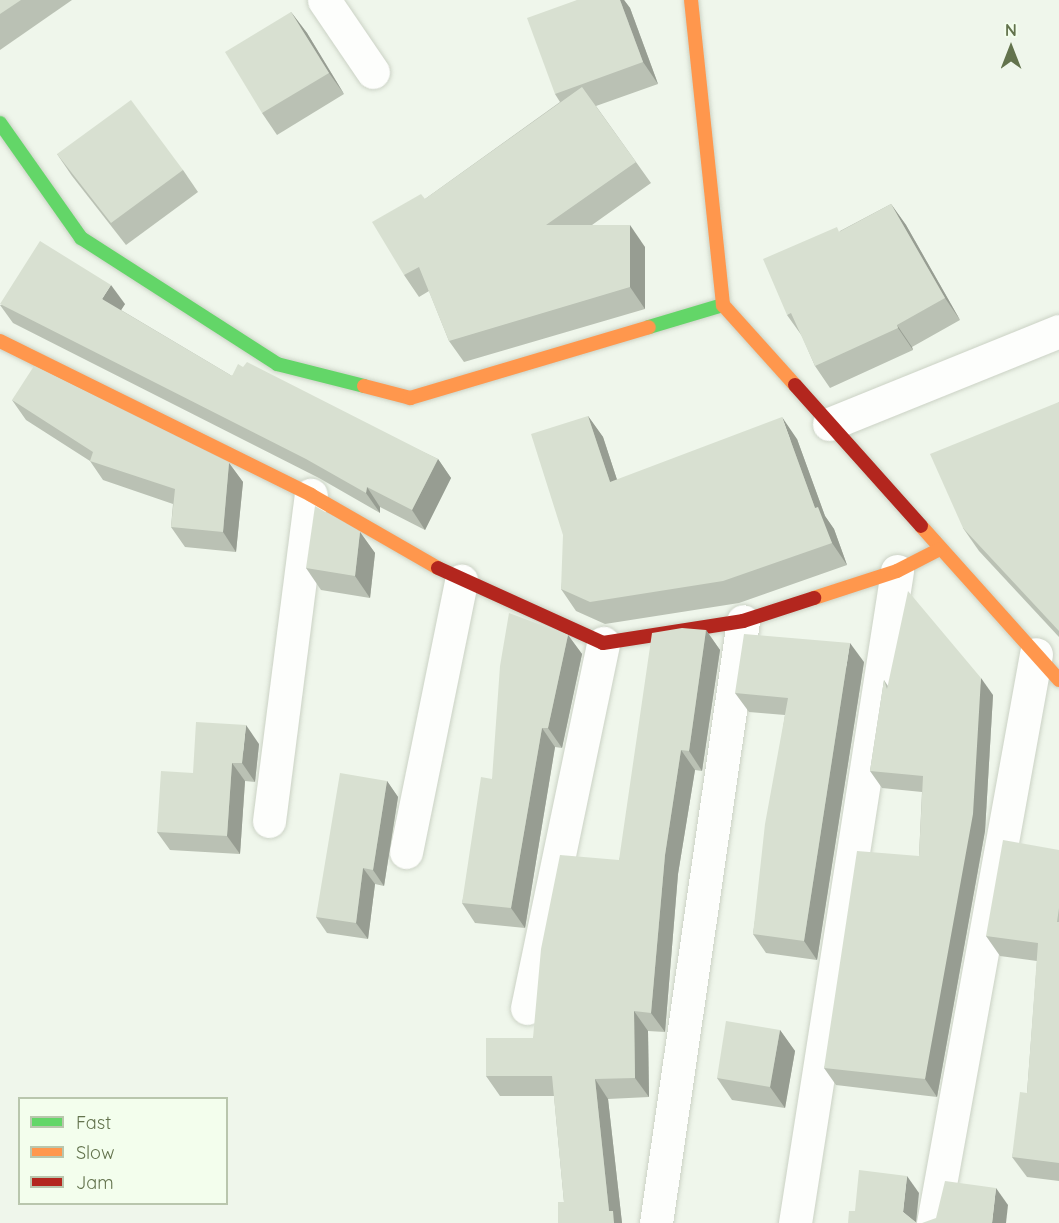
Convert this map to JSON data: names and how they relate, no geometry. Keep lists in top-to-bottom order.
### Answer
{
  "legend": ["Fast", "Slow", "Jam"],
  "north": "top"
}
